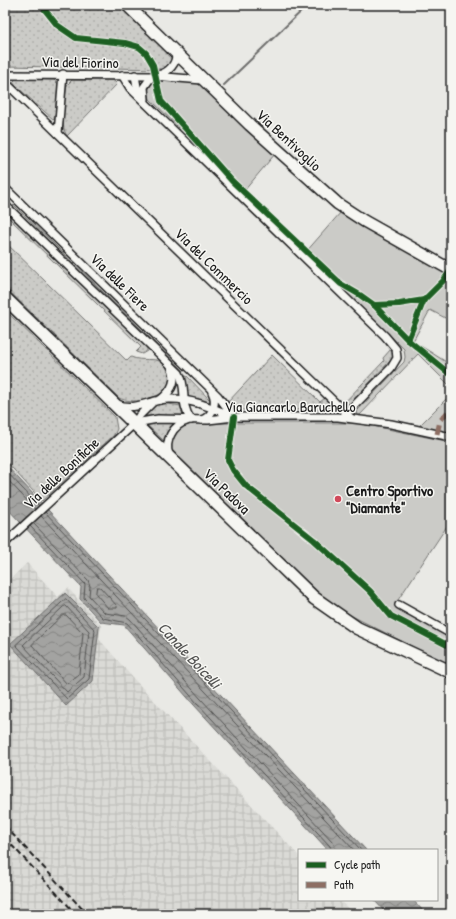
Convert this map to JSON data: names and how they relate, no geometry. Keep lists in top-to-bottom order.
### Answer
{
  "streets": {
    "main road": ["Via Padova"],
    "street": [
      "Via del Fiorino",
      "Via Bentivoglio",
      "Via del Commercio",
      "Via delle Fiere",
      "Via Giancarlo Baruchello",
      "Via delle Bonifiche"
    ]
  },
  "crossings": [
    ["Via del Fiorino", "Via Bentivoglio"],
    ["Via del Commercio", "Via Giancarlo Baruchello"],
    ["Via delle Fiere", "Via Giancarlo Baruchello"],
    ["Via Giancarlo Baruchello", "Via delle Bonifiche"],
    ["Via Giancarlo Baruchello", "Via Padova"],
    ["Via delle Bonifiche", "Via Padova"]
  ],
  "water": ["Canale Boicelli"],
  "places": ["Centro Sportivo \"Diamante\""],
  "legend": ["Cycle path", "Path"]
}
